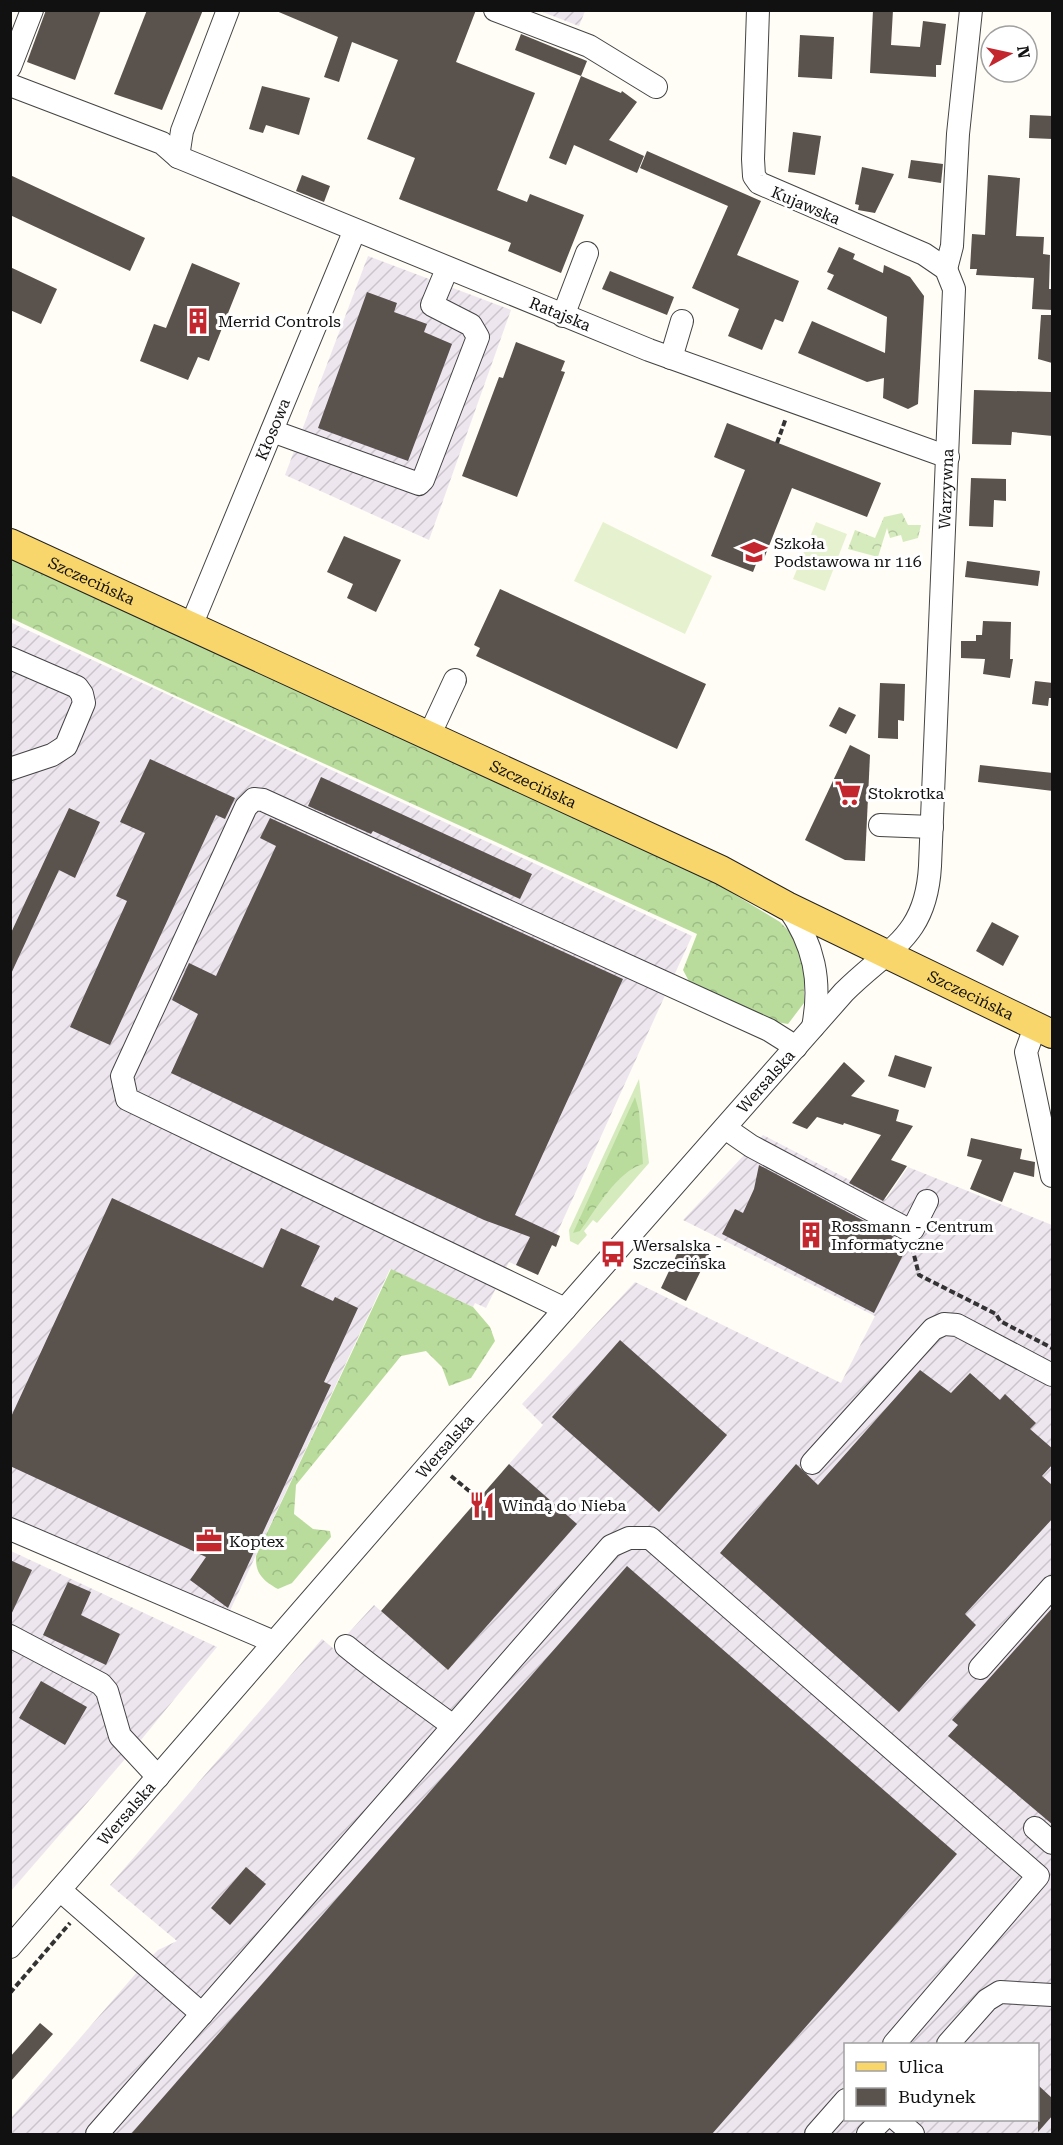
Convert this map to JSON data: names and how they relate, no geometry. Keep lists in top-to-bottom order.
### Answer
{
  "streets": {
    "main road": ["Szczecińska"],
    "street": [
      "Kujawska",
      "Ratajska",
      "Kłosowa",
      "Warzywna",
      "Wersalska"
    ]
  },
  "crossings": [
    ["Kujawska", "Warzywna"],
    ["Ratajska", "Kłosowa"],
    ["Ratajska", "Warzywna"],
    ["Kłosowa", "Szczecińska"],
    ["Warzywna", "Szczecińska"],
    ["Warzywna", "Wersalska"],
    ["Szczecińska", "Wersalska"]
  ],
  "places": {
    "building": ["Merrid Controls", "Rossmann - Centrum Informatyczne"],
    "school or university": ["Szkoła Podstawowa nr 116"],
    "supermarket": ["Stokrotka"],
    "bus stop": ["Wersalska - Szczecińska"],
    "restaurant": ["Windą do Nieba"],
    "office": ["Koptex"]
  },
  "legend": ["Ulica", "Budynek"],
  "north": "right"
}
